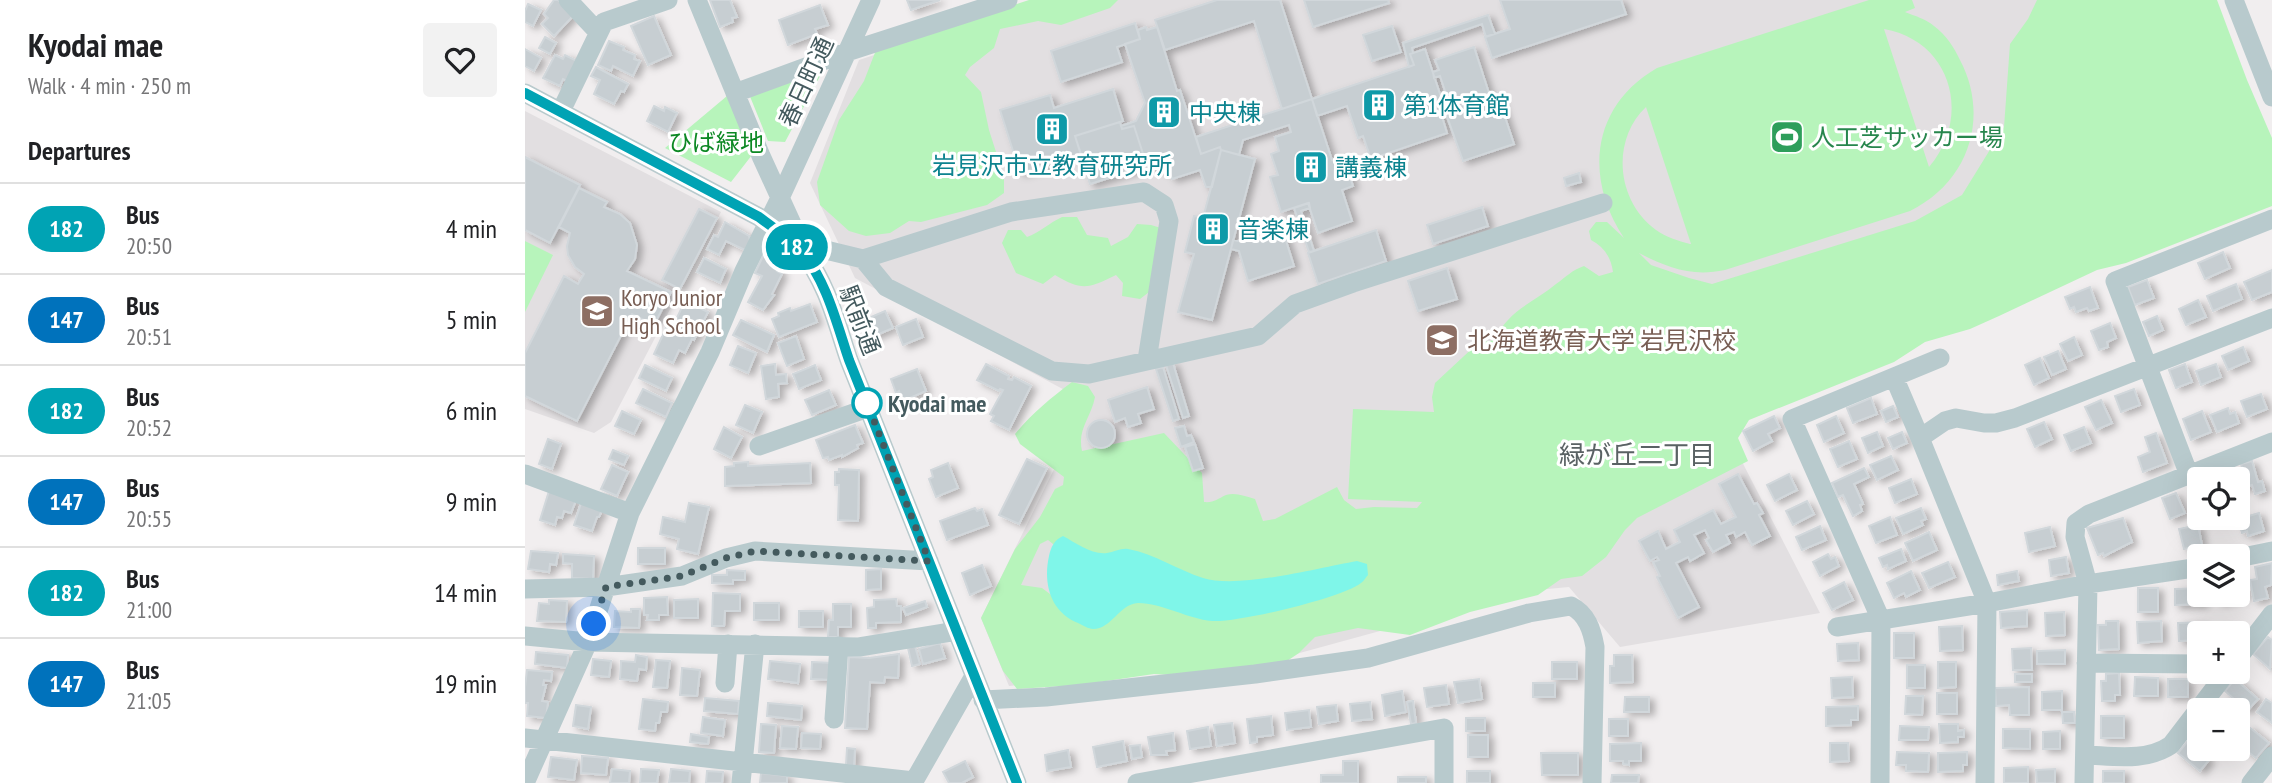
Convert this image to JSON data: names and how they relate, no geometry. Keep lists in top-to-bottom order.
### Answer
{
  "streets": {
    "street": ["春日町通", "駅前通"]
  },
  "crossings": [
    ["春日町通", "駅前通"]
  ],
  "districts": ["緑が丘二丁目"],
  "parks": ["ひば緑地"],
  "places": {
    "building": [
      "第1体育館",
      "中央棟",
      "岩見沢市立教育研究所",
      "講義棟",
      "音楽棟"
    ],
    "sports": ["人工芝サッカー場"],
    "school or university": ["Koryo Junior High School", "北海道教育大学 岩見沢校"],
    "other": ["Kyodai mae"]
  },
  "lines": ["bus line 182"],
  "page": {
    "heading": [
      ["Kyodai mae", "Walk · 4 min · 250 m"],
      "Departures"
    ],
    "on_map": "182",
    "list": [
      {
        "mark": "182",
        "name": "Bus",
        "note": "20:50",
        "value": "4 min"
      },
      {
        "mark": "147",
        "name": "Bus",
        "note": "20:51",
        "value": "5 min"
      },
      {
        "mark": "182",
        "name": "Bus",
        "note": "20:52",
        "value": "6 min"
      },
      {
        "mark": "147",
        "name": "Bus",
        "note": "20:55",
        "value": "9 min"
      },
      {
        "mark": "182",
        "name": "Bus",
        "note": "21:00",
        "value": "14 min"
      },
      {
        "mark": "147",
        "name": "Bus",
        "note": "21:05",
        "value": "19 min"
      }
    ],
    "map_buttons": ["+", "−"]
  }
}
